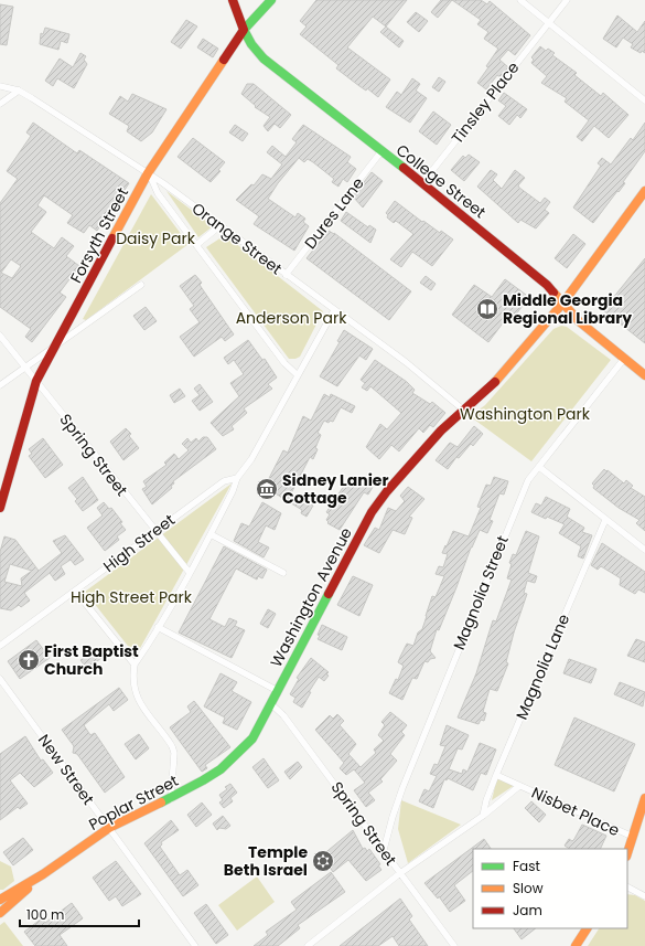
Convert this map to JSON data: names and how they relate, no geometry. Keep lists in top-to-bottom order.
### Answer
{
  "streets": {
    "street": [
      "Tinsley Place",
      "College Street",
      "Dures Lane",
      "Forsyth Street",
      "Orange Street",
      "Spring Street",
      "High Street",
      "Magnolia Street",
      "Washington Avenue",
      "Magnolia Lane",
      "New Street",
      "Poplar Street",
      "Nisbet Place"
    ]
  },
  "crossings": [
    ["Tinsley Place", "College Street"],
    ["College Street", "Dures Lane"],
    ["College Street", "Forsyth Street"],
    ["College Street", "Magnolia Street"],
    ["College Street", "Washington Avenue"],
    ["Dures Lane", "Orange Street"],
    ["Forsyth Street", "Orange Street"],
    ["Forsyth Street", "Spring Street"],
    ["Orange Street", "Washington Avenue"],
    ["Spring Street", "High Street"],
    ["Spring Street", "Magnolia Street"],
    ["Spring Street", "Washington Avenue"],
    ["Spring Street", "Nisbet Place"],
    ["Washington Avenue", "Poplar Street"],
    ["Magnolia Lane", "Nisbet Place"],
    ["New Street", "Poplar Street"]
  ],
  "parks": [
    "Daisy Park",
    "Anderson Park",
    "Washington Park",
    "High Street Park"
  ],
  "places": {
    "library": ["Middle Georgia Regional Library"],
    "museum": ["Sidney Lanier Cottage"],
    "church": ["First Baptist Church"],
    "synagogue": ["Temple Beth Israel"]
  },
  "legend": ["Fast", "Slow", "Jam"],
  "scale_bar": "100 m"
}
